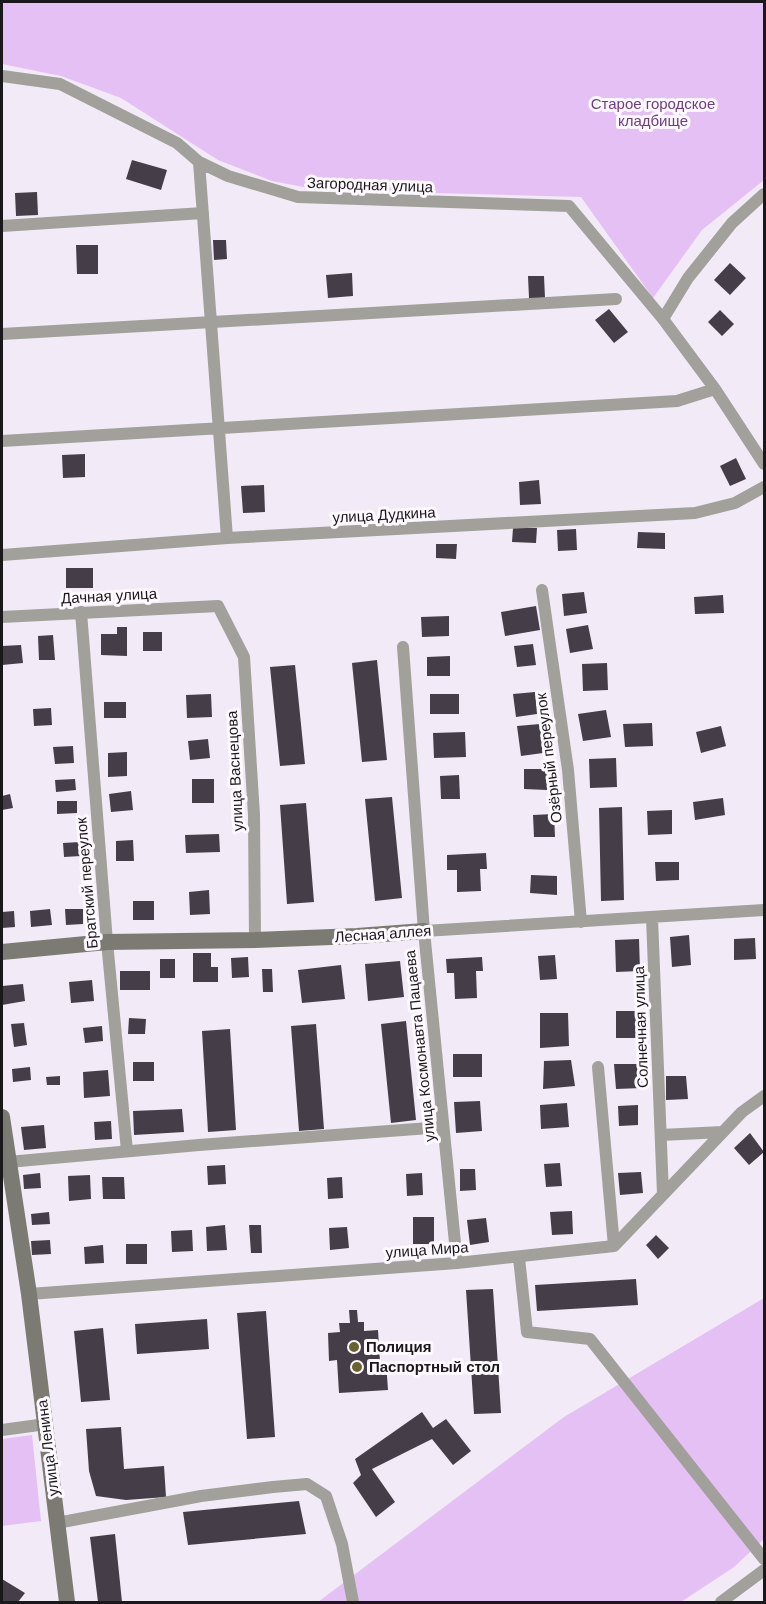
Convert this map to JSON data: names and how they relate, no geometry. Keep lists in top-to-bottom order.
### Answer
{
  "streets": {
    "street": [
      "Загородная улица",
      "улица Дудкина",
      "Дачная улица",
      "Озёрный переулок",
      "улица Васнецова",
      "Братский переулок",
      "Лесная аллея",
      "Солнечная улица",
      "улица Космонавта Пацаева",
      "улица Мира",
      "улица Ленина"
    ]
  },
  "crossings": [
    ["Дачная улица", "улица Васнецова"],
    ["Дачная улица", "Братский переулок"],
    ["Озёрный переулок", "Лесная аллея"],
    ["улица Васнецова", "Лесная аллея"],
    ["Братский переулок", "Лесная аллея"],
    ["Лесная аллея", "Солнечная улица"],
    ["Лесная аллея", "улица Космонавта Пацаева"],
    ["улица Космонавта Пацаева", "улица Мира"],
    ["улица Мира", "улица Ленина"]
  ],
  "parks": ["Старое городское кладбище"],
  "places": ["Полиция", "Паспортный стол"]
}
